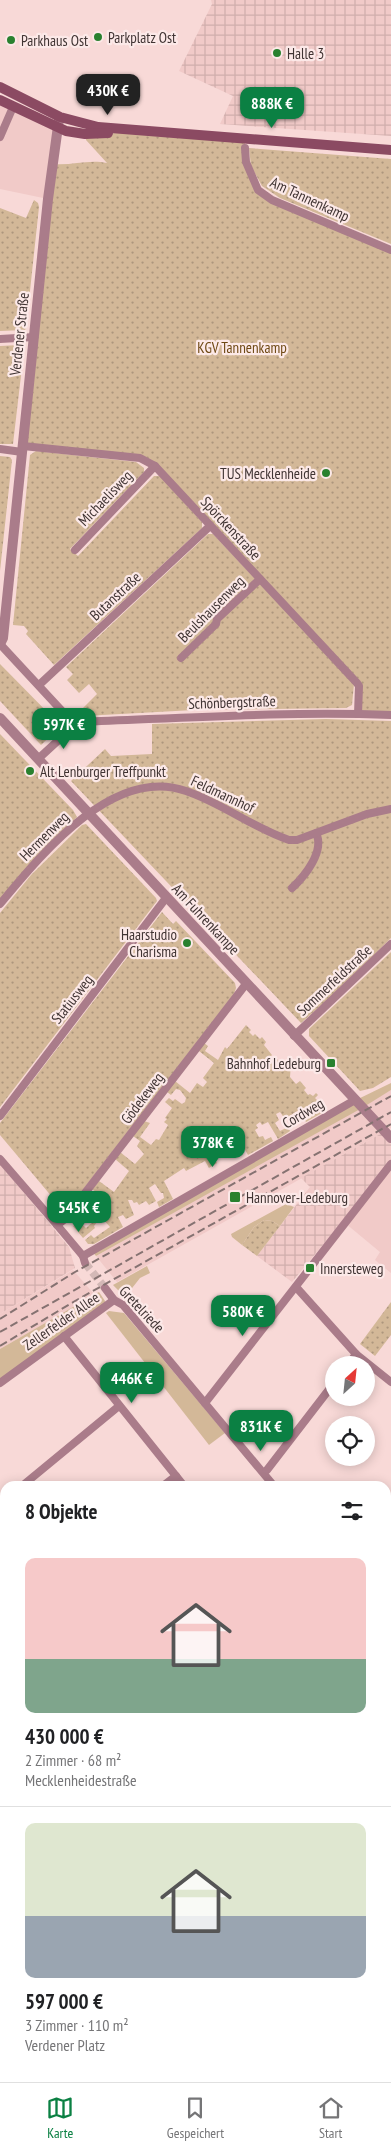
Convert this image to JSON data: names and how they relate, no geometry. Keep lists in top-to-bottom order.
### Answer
{
  "streets": {
    "street": [
      "Am Tannenkamp",
      "Verdener Straße",
      "Michaelisweg",
      "Spörckenstraße",
      "Butanstraße",
      "Beulshausenweg",
      "Schönbergstraße",
      "Feldmannhof",
      "Hermenweg",
      "Am Fuhrenkampe",
      "Sommerfeldstraße",
      "Statiusweg",
      "Gödekeweg",
      "Cordweg",
      "Gretelriede",
      "Zellerfelder Allee"
    ]
  },
  "crossings": [
    ["Verdener Straße", "Spörckenstraße"],
    ["Michaelisweg", "Spörckenstraße"],
    ["Spörckenstraße", "Butanstraße"],
    ["Spörckenstraße", "Beulshausenweg"],
    ["Spörckenstraße", "Schönbergstraße"],
    ["Feldmannhof", "Hermenweg"],
    ["Feldmannhof", "Am Fuhrenkampe"],
    ["Hermenweg", "Am Fuhrenkampe"],
    ["Am Fuhrenkampe", "Sommerfeldstraße"],
    ["Am Fuhrenkampe", "Statiusweg"],
    ["Am Fuhrenkampe", "Gödekeweg"],
    ["Am Fuhrenkampe", "Cordweg"],
    ["Gödekeweg", "Cordweg"],
    ["Gretelriede", "Zellerfelder Allee"]
  ],
  "parks": ["KGV Tannenkamp"],
  "places": {
    "other": [
      "Parkplatz Ost",
      "Parkhaus Ost",
      "Halle 3",
      "TUS Mecklenheide",
      "Alt Lenburger Treffpunkt",
      "Haarstudio Charisma"
    ],
    "transit": ["Bahnhof Ledeburg", "Hannover-Ledeburg", "Innersteweg"]
  },
  "north": "top right",
  "page": {
    "price": [
      "430K €",
      "888K €",
      "597K €",
      "378K €",
      "545K €",
      "580K €",
      "446K €",
      "831K €"
    ],
    "heading": "8 Objekte",
    "list": [
      {
        "name": "430 000 €",
        "note": "2 Zimmer · 68 m² · Mecklenheidestraße"
      },
      {
        "name": "597 000 €",
        "note": "3 Zimmer · 110 m² · Verdener Platz"
      }
    ],
    "tabs": ["Karte", "Gespeichert", "Start"]
  }
}
